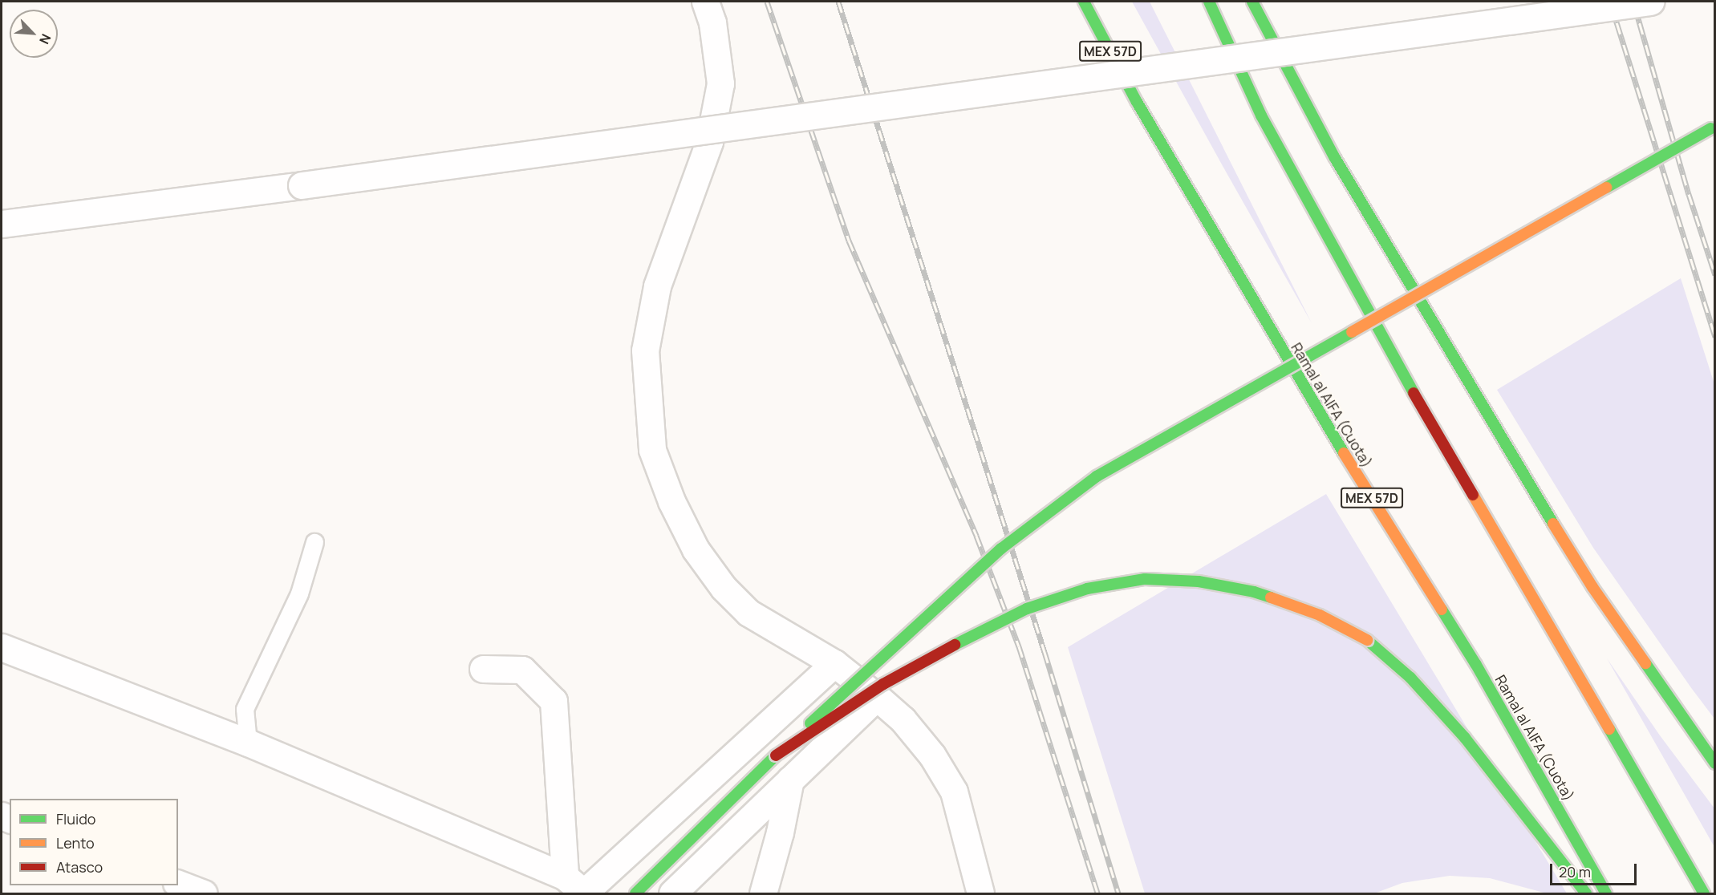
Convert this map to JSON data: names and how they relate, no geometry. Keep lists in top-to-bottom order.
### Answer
{
  "streets": {
    "main road": ["MEX 57D", "Ramal al AIFA (Cuota)"]
  },
  "legend": ["Fluido", "Lento", "Atasco"],
  "scale_bar": "20 m",
  "north": "bottom right"
}
